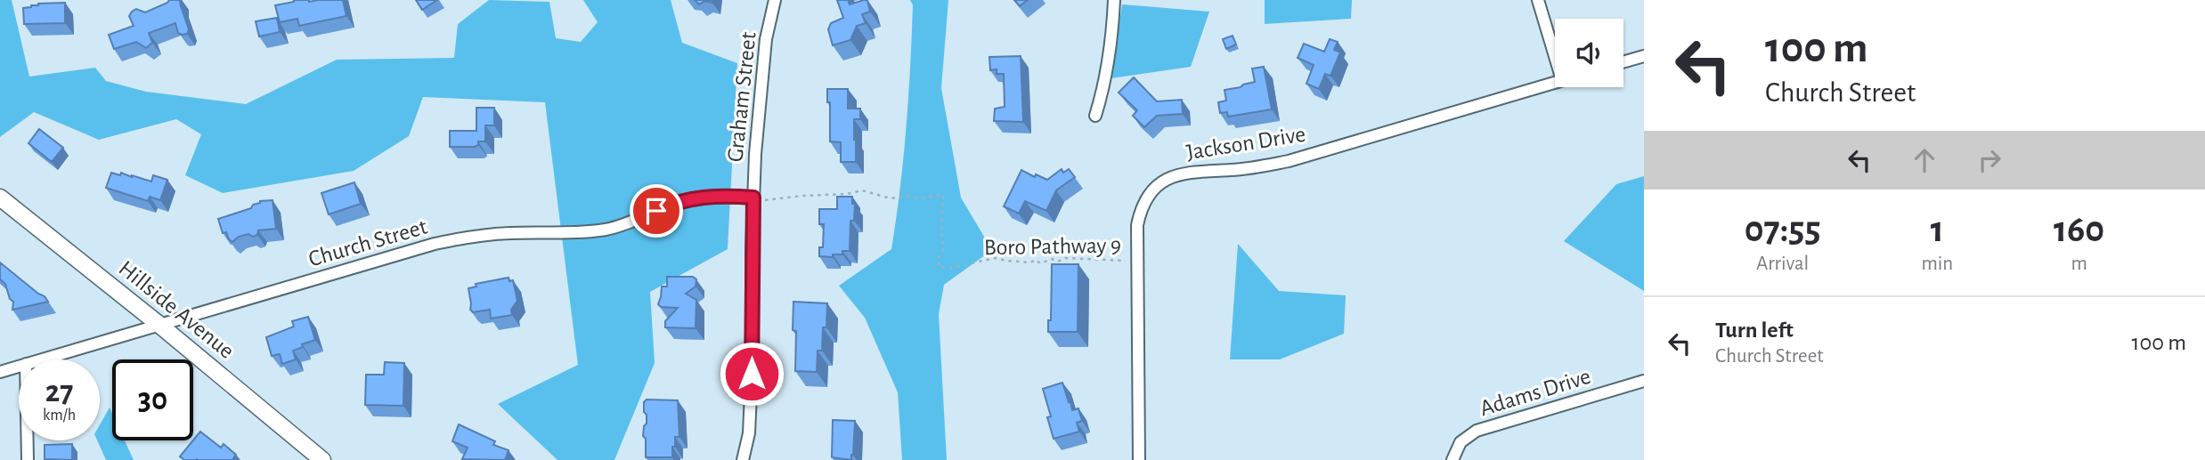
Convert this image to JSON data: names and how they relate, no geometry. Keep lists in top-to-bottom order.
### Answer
{
  "streets": {
    "main road": ["Hillside Avenue"],
    "street": [
      "Graham Street",
      "Jackson Drive",
      "Church Street",
      "Adams Drive"
    ],
    "path": ["Boro Pathway 9"]
  },
  "crossings": [
    ["Graham Street", "Church Street"],
    ["Graham Street", "Boro Pathway 9"],
    ["Jackson Drive", "Boro Pathway 9"],
    ["Church Street", "Boro Pathway 9"],
    ["Church Street", "Hillside Avenue"]
  ],
  "page": {
    "turn": ["100 m", "Church Street"],
    "eta": [
      "07:55",
      "Arrival",
      "1",
      "min",
      "160",
      "m"
    ],
    "list": [
      {
        "name": "Turn left",
        "note": "Church Street",
        "value": "100 m"
      }
    ],
    "speed": "27 km/h",
    "limit": "30"
  }
}
